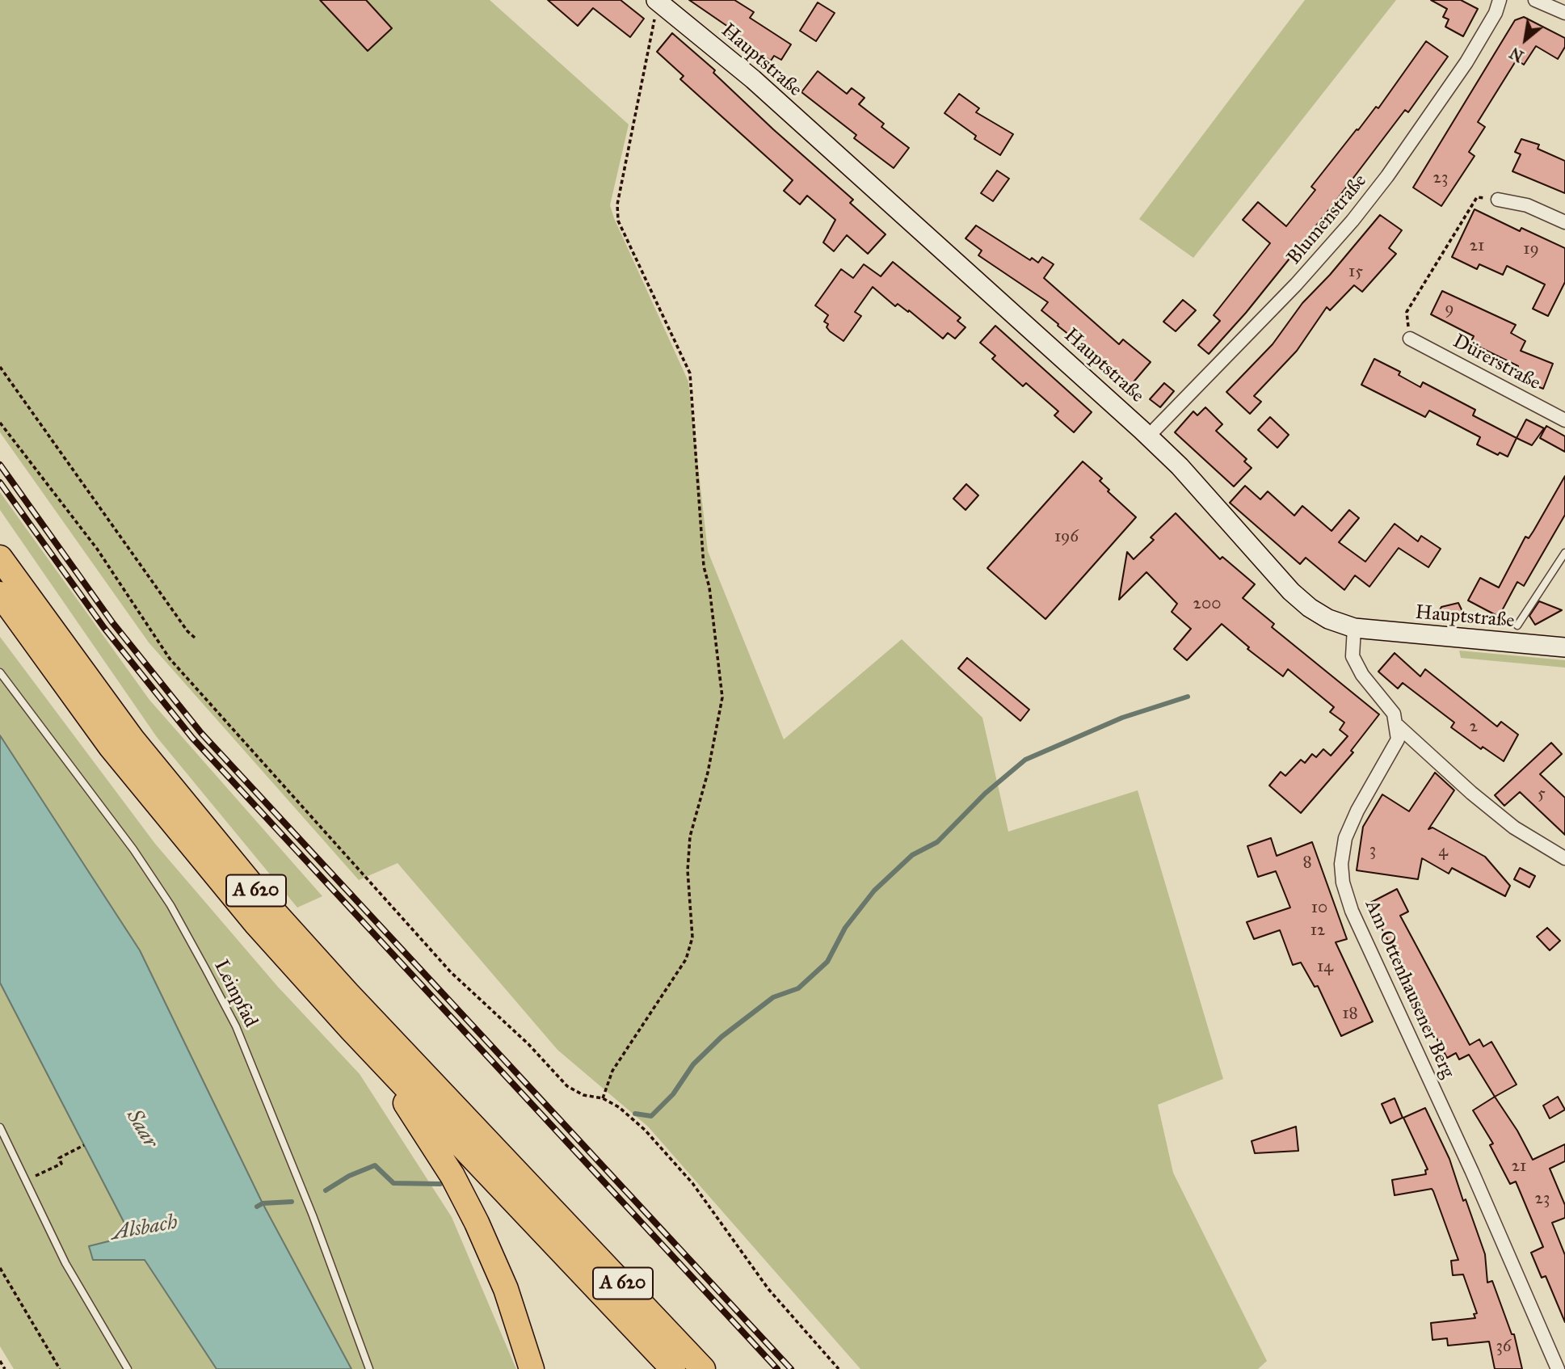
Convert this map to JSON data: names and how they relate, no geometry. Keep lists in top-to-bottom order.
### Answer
{
  "streets": {
    "highway": ["A 620"],
    "main road": ["Hauptstraße"],
    "street": ["Blumenstraße", "Dürerstraße", "Am Ottenhausener Berg"],
    "lane": ["Leinpfad"]
  },
  "crossings": [
    ["Hauptstraße", "Blumenstraße"]
  ],
  "water": ["Saar", "Alsbach"],
  "house_numbers": [
    "23",
    "21",
    "19",
    "15",
    "9",
    "196",
    "200",
    "2",
    "5",
    "3",
    "4",
    "8",
    "10",
    "12",
    "14",
    "18",
    "21",
    "23",
    "36"
  ],
  "north": "bottom left"
}
